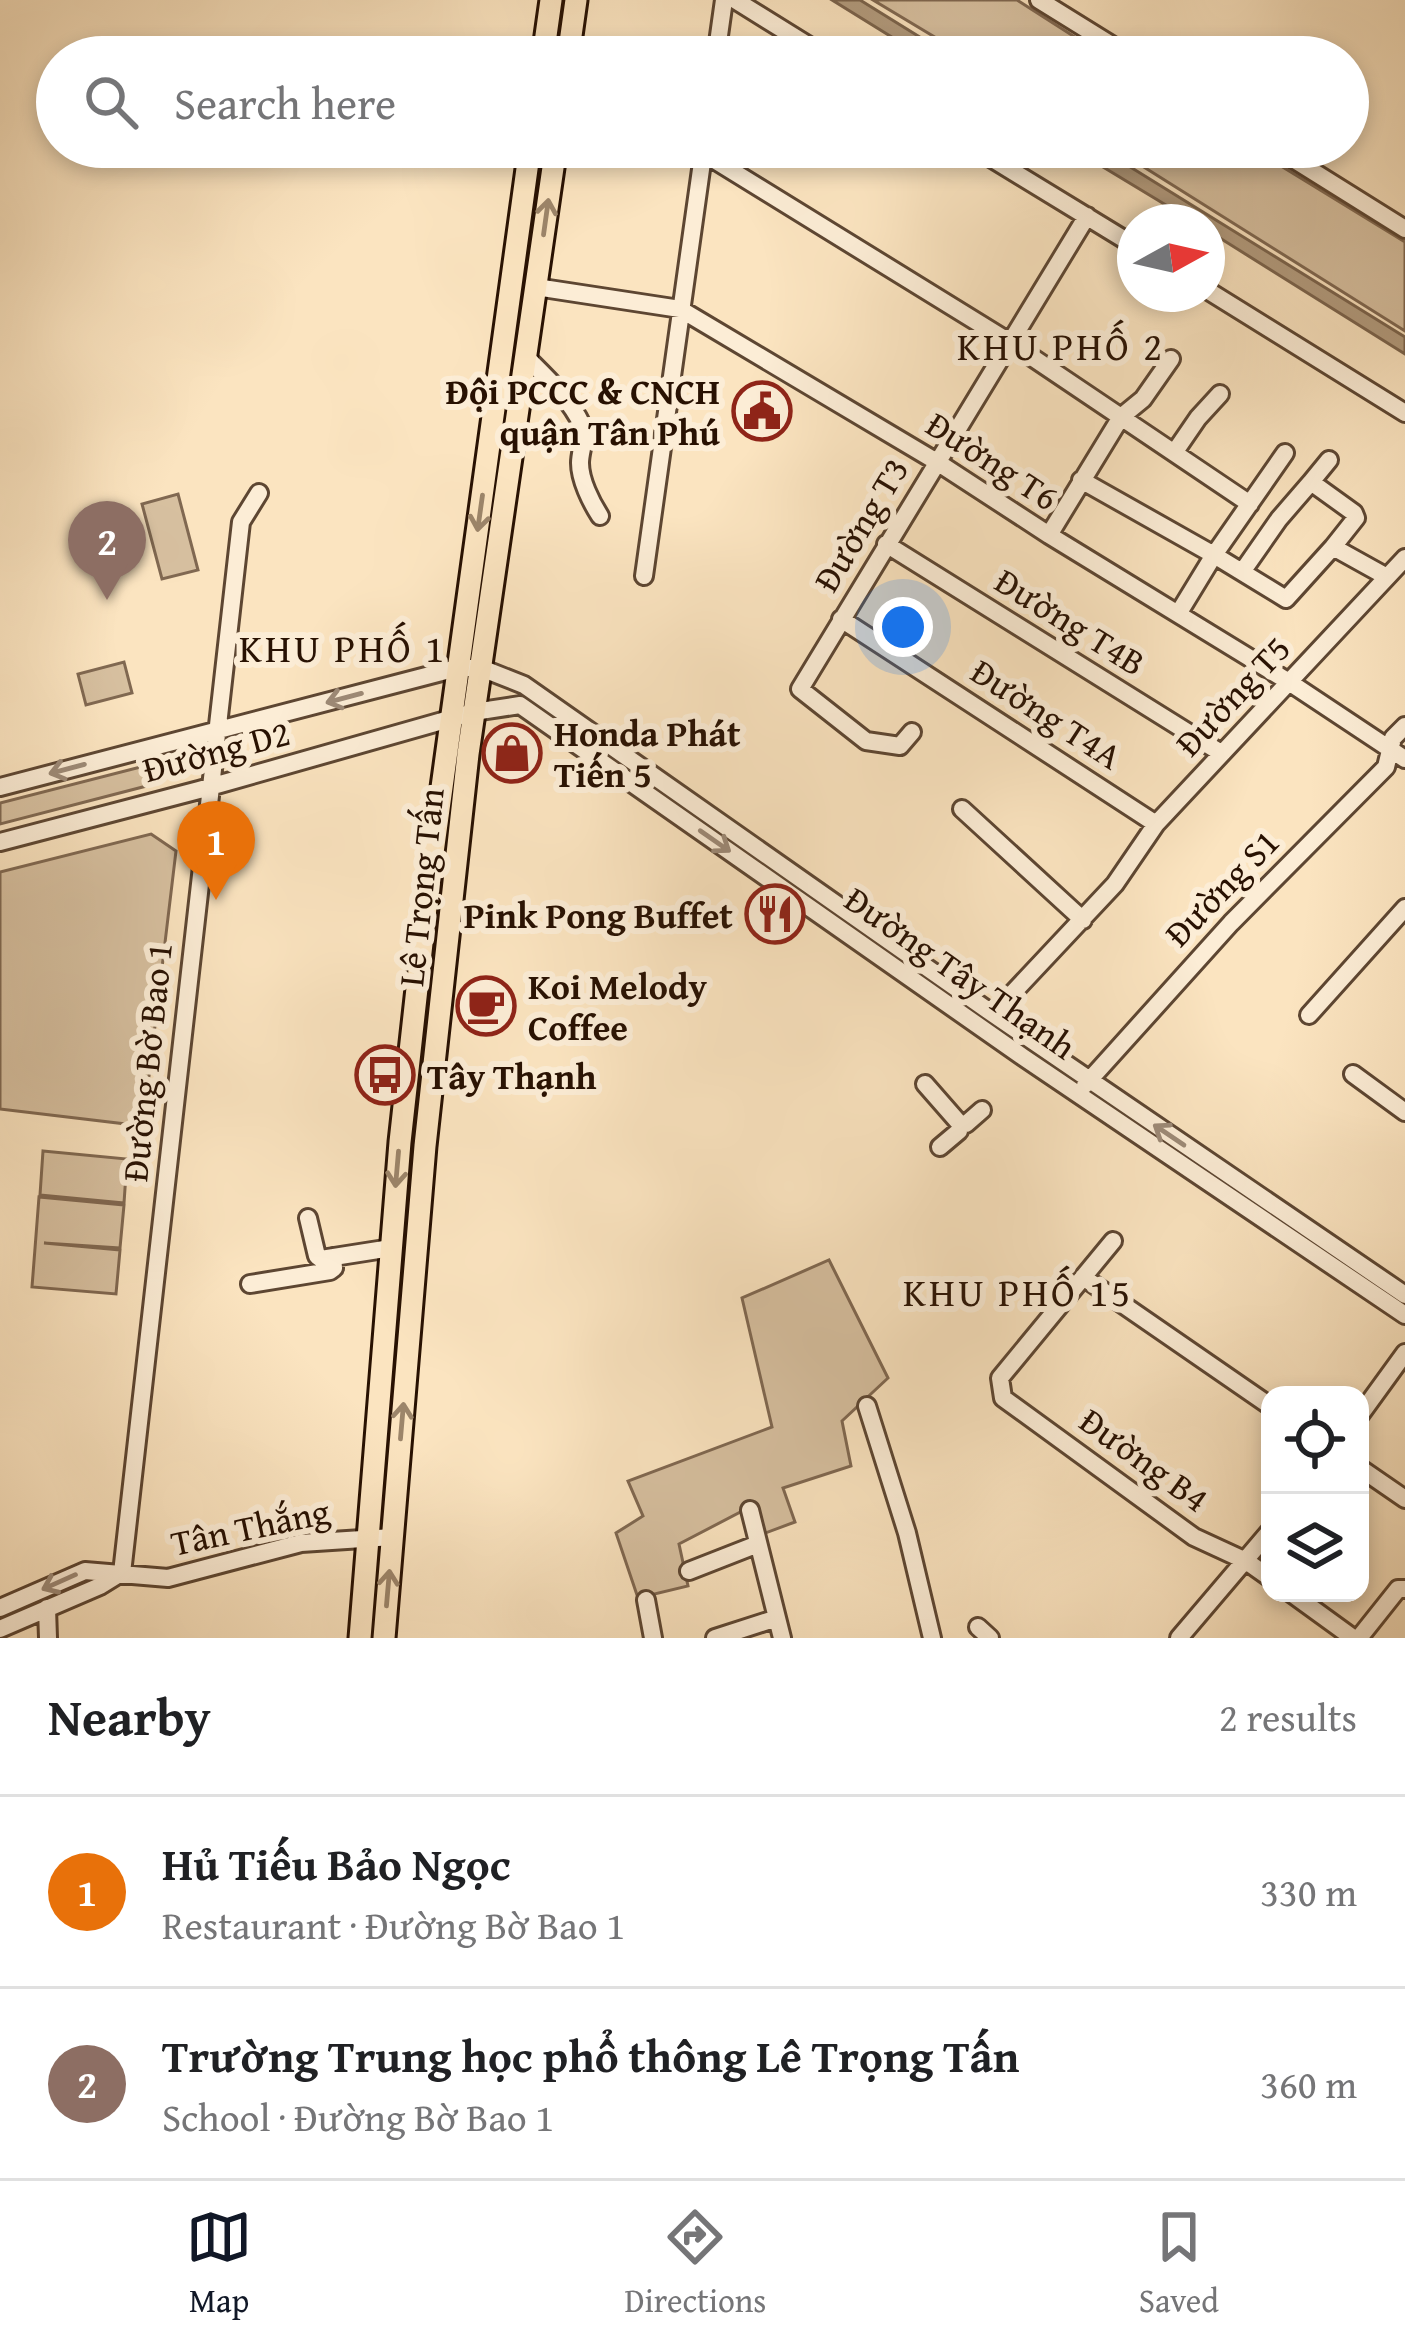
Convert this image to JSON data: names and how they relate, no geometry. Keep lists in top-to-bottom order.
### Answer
{
  "streets": {
    "main road": ["Lê Trọng Tấn"],
    "street": [
      "Đường T6",
      "Đường T3",
      "Đường T4B",
      "Đường T5",
      "Đường T4A",
      "Đường D2",
      "Đường S1",
      "Đường Tây Thạnh",
      "Đường Bờ Bao 1",
      "Đường B4",
      "Tân Thắng"
    ]
  },
  "crossings": [
    ["Đường T6", "Đường T3"],
    ["Đường T6", "Đường T5"],
    ["Đường T6", "Lê Trọng Tấn"],
    ["Đường T6", "Đường S1"],
    ["Đường T3", "Đường T4B"],
    ["Đường T3", "Đường T4A"],
    ["Đường T4B", "Đường T5"],
    ["Đường T5", "Đường T4A"],
    ["Đường T5", "Đường Tây Thạnh"],
    ["Đường D2", "Lê Trọng Tấn"],
    ["Đường D2", "Đường Tây Thạnh"],
    ["Đường D2", "Đường Bờ Bao 1"],
    ["Lê Trọng Tấn", "Đường Tây Thạnh"],
    ["Lê Trọng Tấn", "Tân Thắng"],
    ["Đường S1", "Đường Tây Thạnh"],
    ["Đường Bờ Bao 1", "Tân Thắng"]
  ],
  "districts": ["KHU PHỐ 2", "KHU PHỐ 1", "KHU PHỐ 15"],
  "places": {
    "public building": ["Đội PCCC & CNCH quận Tân Phú"],
    "shop": ["Honda Phát Tiến 5"],
    "restaurant": ["Pink Pong Buffet"],
    "cafe": ["Koi Melody Coffee"],
    "bus stop": ["Tây Thạnh"]
  },
  "north": "right",
  "page": {
    "search": "Search here",
    "pins": ["2", "1"],
    "heading": ["Nearby", "2 results"],
    "list": [
      {
        "mark": "1",
        "name": "Hủ Tiếu Bảo Ngọc",
        "note": "Restaurant · Đường Bờ Bao 1",
        "value": "330 m"
      },
      {
        "mark": "2",
        "name": "Trường Trung học phổ thông Lê Trọng Tấn",
        "note": "School · Đường Bờ Bao 1",
        "value": "360 m"
      }
    ],
    "nav": ["Map", "Directions", "Saved"]
  }
}
